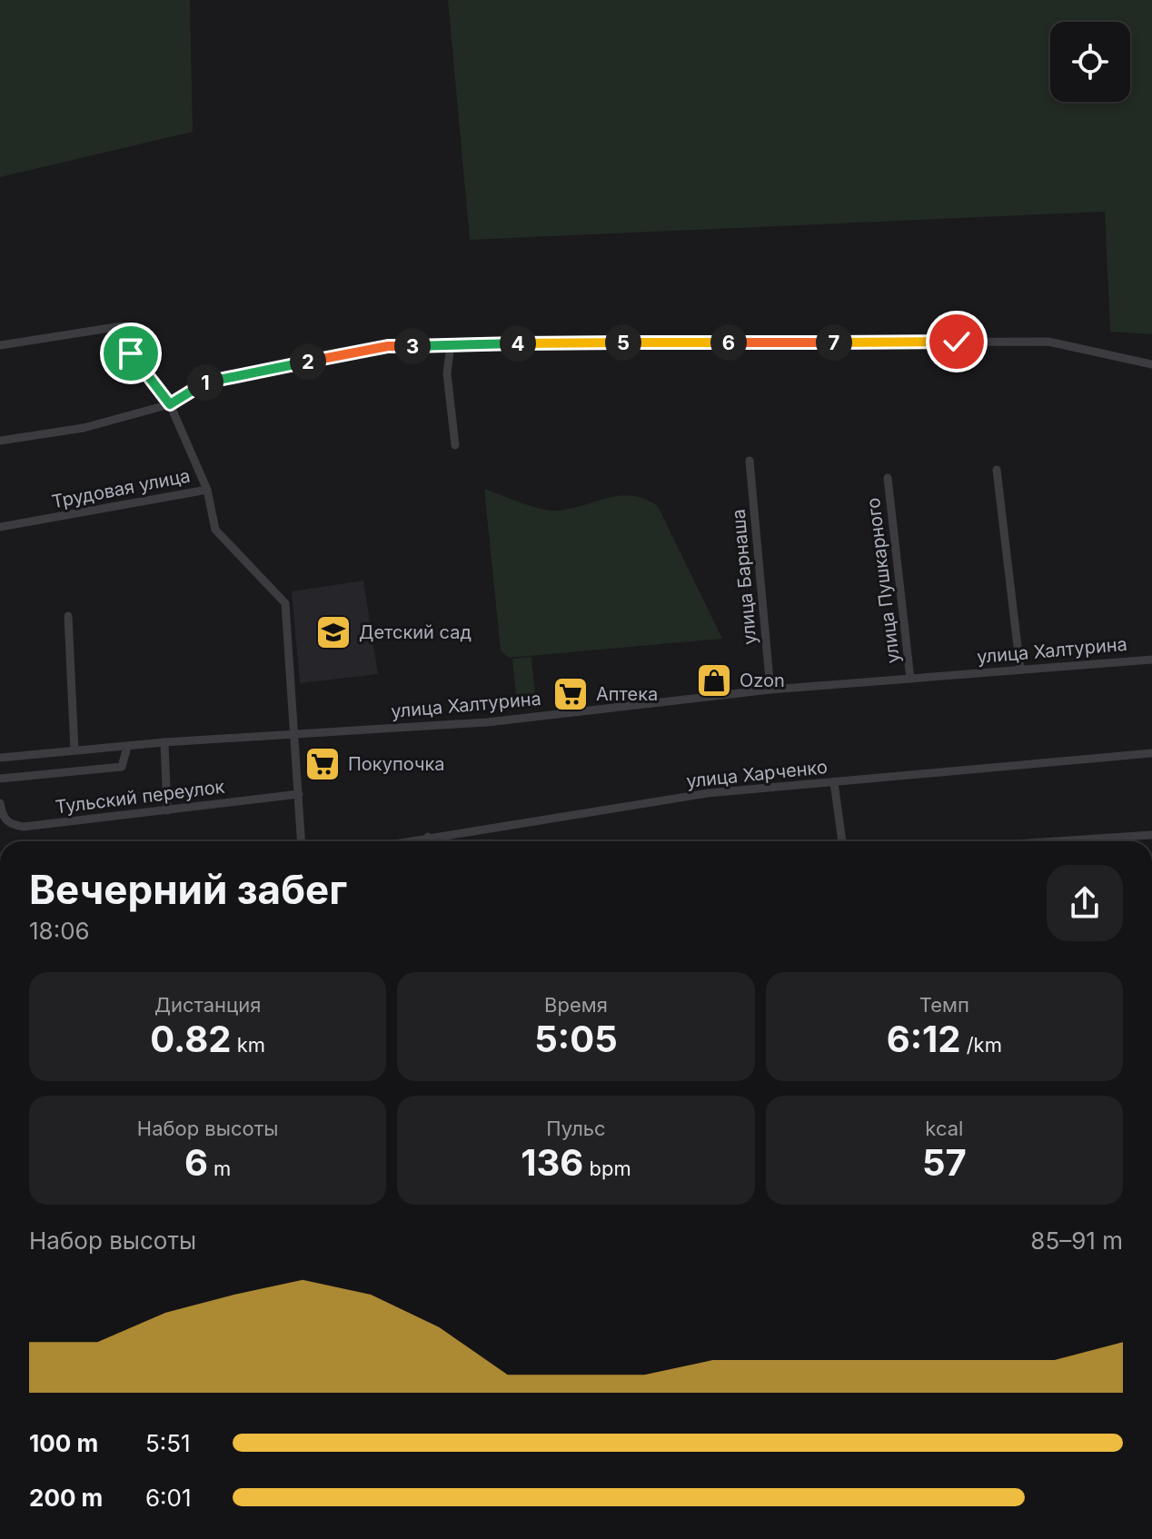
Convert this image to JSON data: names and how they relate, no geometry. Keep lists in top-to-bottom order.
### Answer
{
  "streets": {
    "street": [
      "Трудовая улица",
      "улица Барнаша",
      "улица Пушкарного",
      "улица Халтурина",
      "улица Харченко",
      "Тульский переулок"
    ]
  },
  "crossings": [
    ["улица Барнаша", "улица Халтурина"],
    ["улица Пушкарного", "улица Халтурина"]
  ],
  "places": {
    "school or university": ["Детский сад"],
    "shop": ["Ozon"],
    "supermarket": ["Аптека", "Покупочка"]
  },
  "page": {
    "pins": [
      "5",
      "6",
      "7",
      "4",
      "3",
      "2",
      "1"
    ],
    "heading": ["Вечерний забег", "18:06"],
    "stats": [
      ["Дистанция", "0.82 km"],
      ["Время", "5:05"],
      ["Темп", "6:12 /km"],
      ["Набор высоты", "6 m"],
      ["Пульс", "136 bpm"],
      ["kcal", "57"]
    ],
    "chart": ["Набор высоты", "85–91 m"],
    "list": [
      {
        "name": "100 m",
        "note": "5:51"
      },
      {
        "name": "200 m",
        "note": "6:01"
      }
    ]
  }
}
